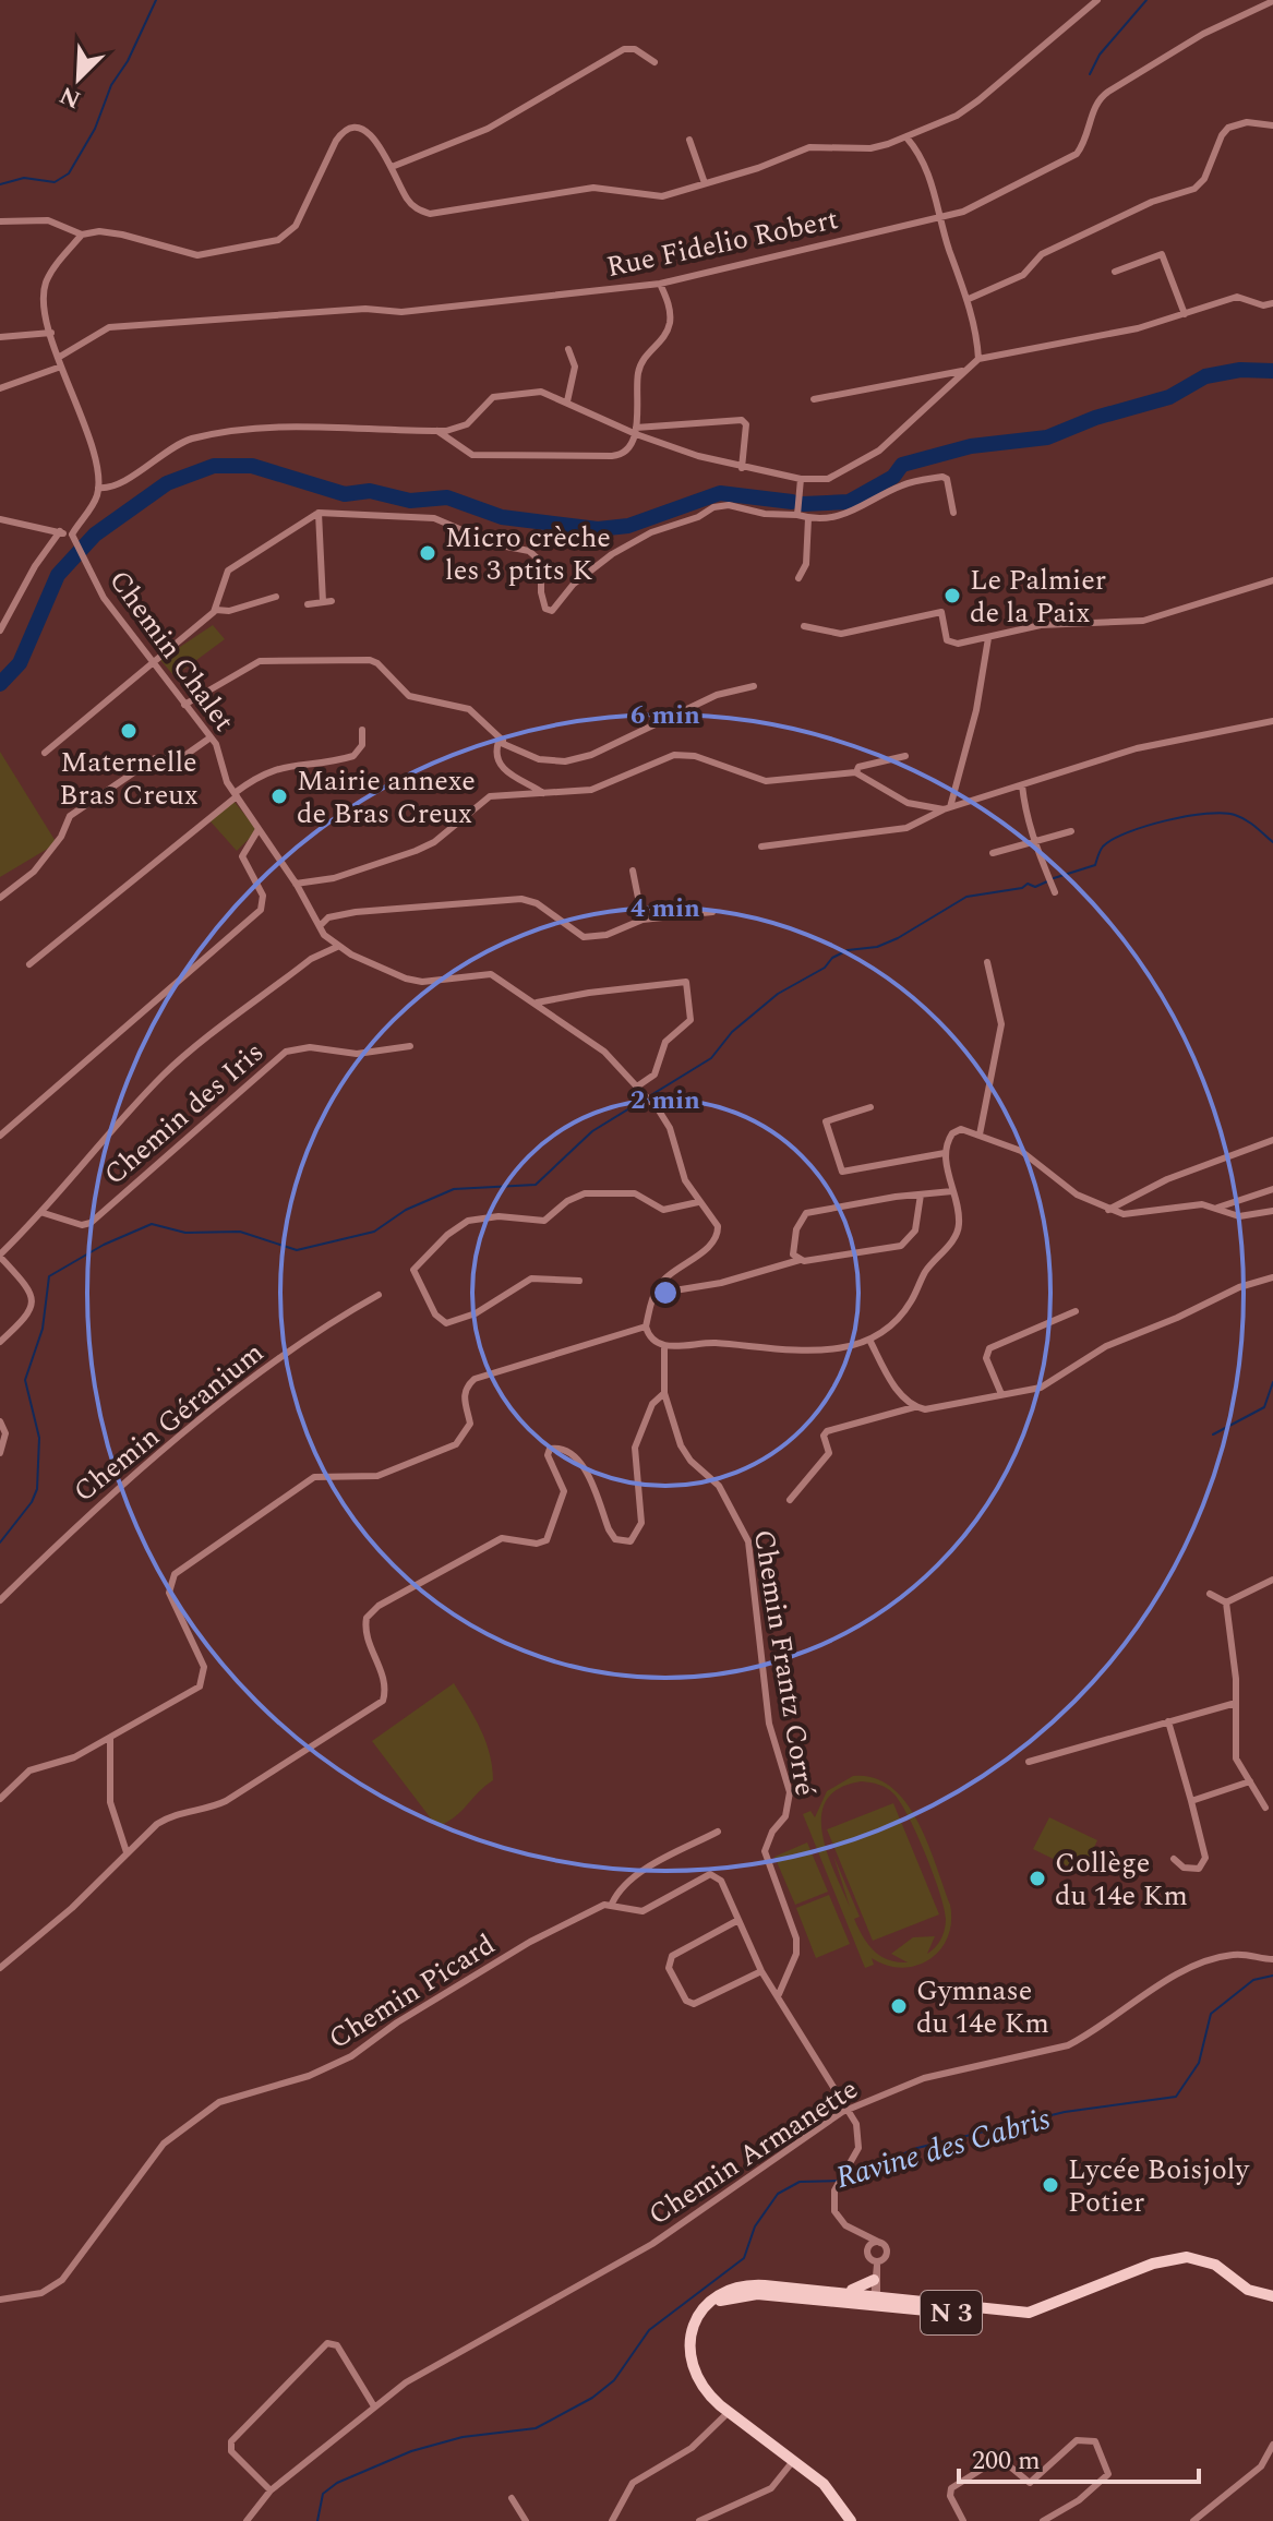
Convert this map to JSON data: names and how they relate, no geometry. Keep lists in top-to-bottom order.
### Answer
{
  "streets": {
    "main road": ["N 3"],
    "street": [
      "Rue Fidelio Robert",
      "Chemin Chalet",
      "Chemin des Iris",
      "Chemin Géranium",
      "Chemin Frantz Corré",
      "Chemin Picard",
      "Chemin Armanette"
    ]
  },
  "water": ["Ravine des Cabris"],
  "places": [
    "Micro crèche les 3 ptits K",
    "Le Palmier de la Paix",
    "Maternelle Bras Creux",
    "Mairie annexe de Bras Creux",
    "Collège du 14e Km",
    "Gymnase du 14e Km",
    "Lycée Boisjoly Potier"
  ],
  "scale_bar": "200 m",
  "north": "bottom left",
  "rings": ["6 min", "4 min", "2 min"]
}
